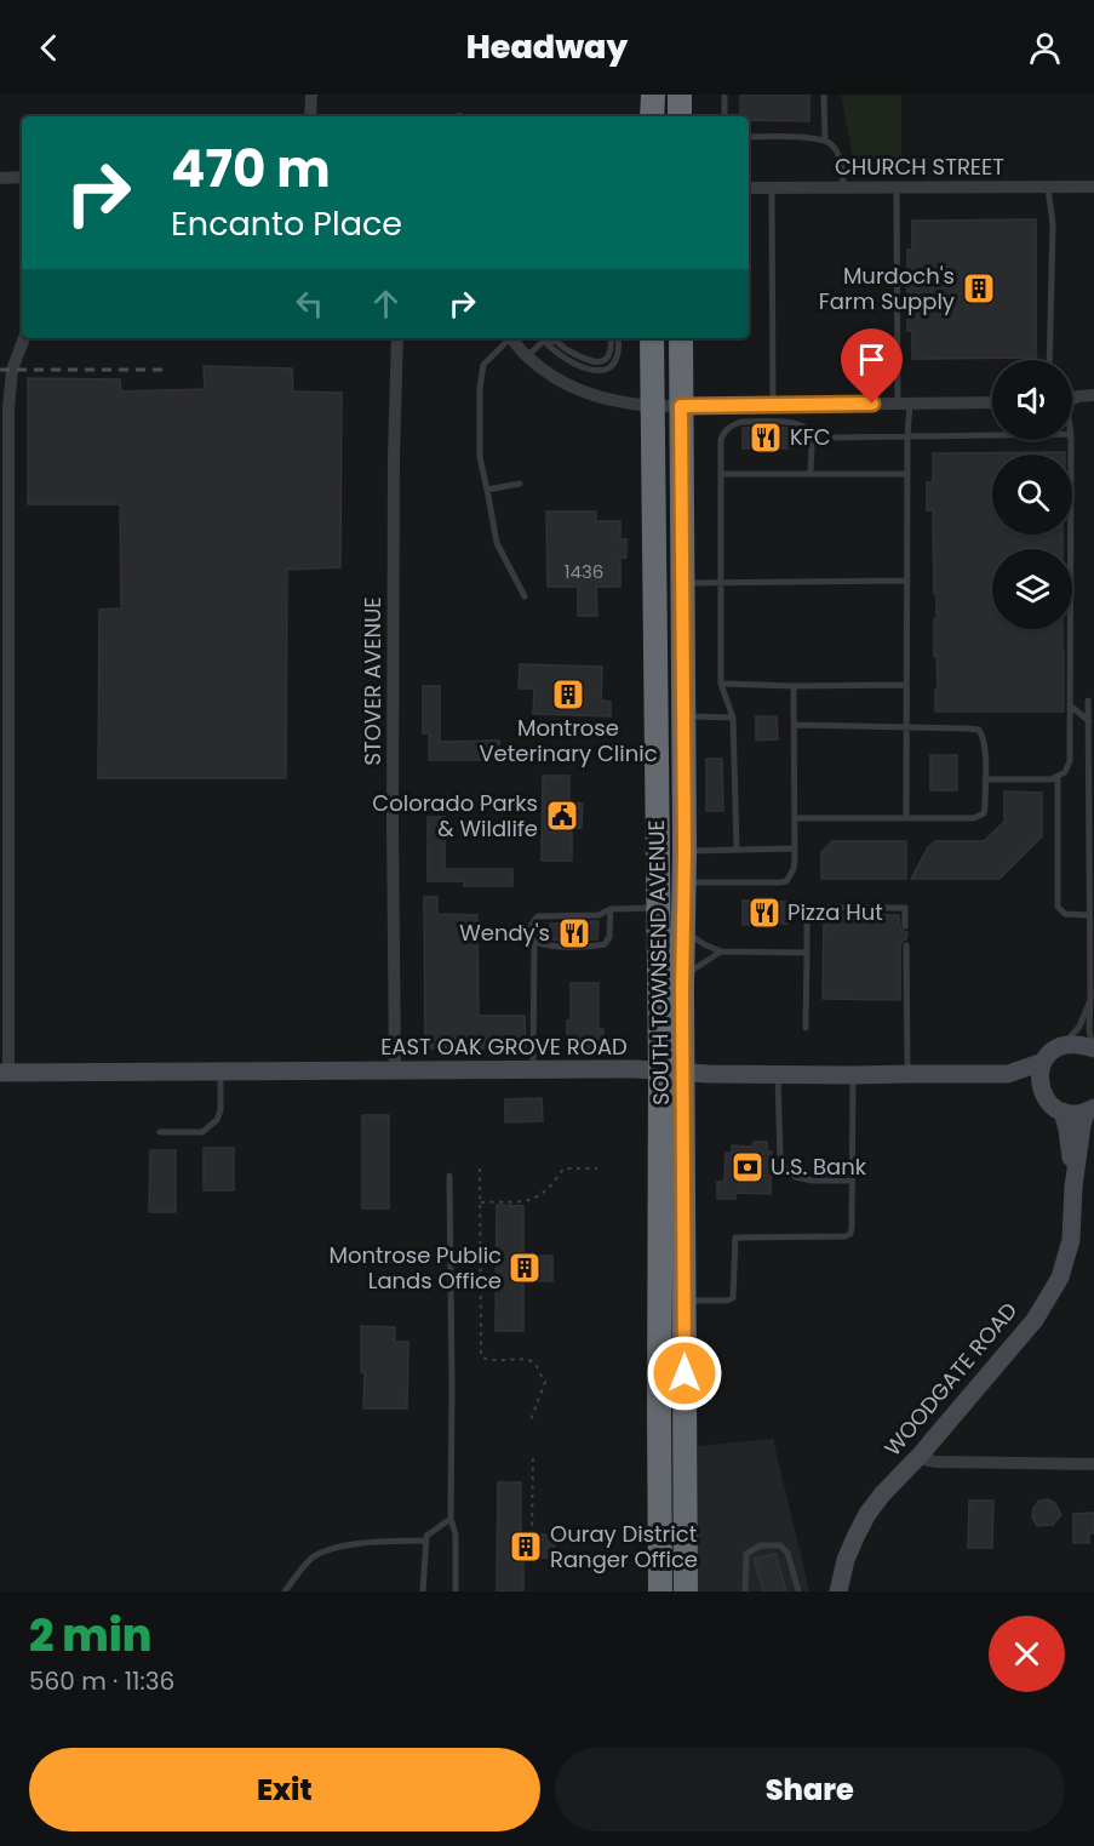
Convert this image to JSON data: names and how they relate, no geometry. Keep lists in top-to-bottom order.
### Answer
{
  "streets": {
    "highway": ["SOUTH TOWNSEND AVENUE"],
    "street": [
      "CHURCH STREET",
      "STOVER AVENUE",
      "EAST OAK GROVE ROAD",
      "WOODGATE ROAD"
    ]
  },
  "crossings": [
    ["STOVER AVENUE", "EAST OAK GROVE ROAD"],
    ["SOUTH TOWNSEND AVENUE", "EAST OAK GROVE ROAD"],
    ["EAST OAK GROVE ROAD", "WOODGATE ROAD"]
  ],
  "places": {
    "building": [
      "Murdoch's Farm Supply",
      "Montrose Veterinary Clinic",
      "Montrose Public Lands Office",
      "Ouray District Ranger Office"
    ],
    "restaurant": ["KFC", "Pizza Hut", "Wendy's"],
    "public building": ["Colorado Parks & Wildlife"],
    "bank": ["U.S. Bank"]
  },
  "house_numbers": ["1436"],
  "page": {
    "header": "Headway",
    "turn": ["470 m", "Encanto Place"],
    "heading": ["2 min", "560 m · 11:36"],
    "buttons": ["Exit", "Share"]
  }
}
